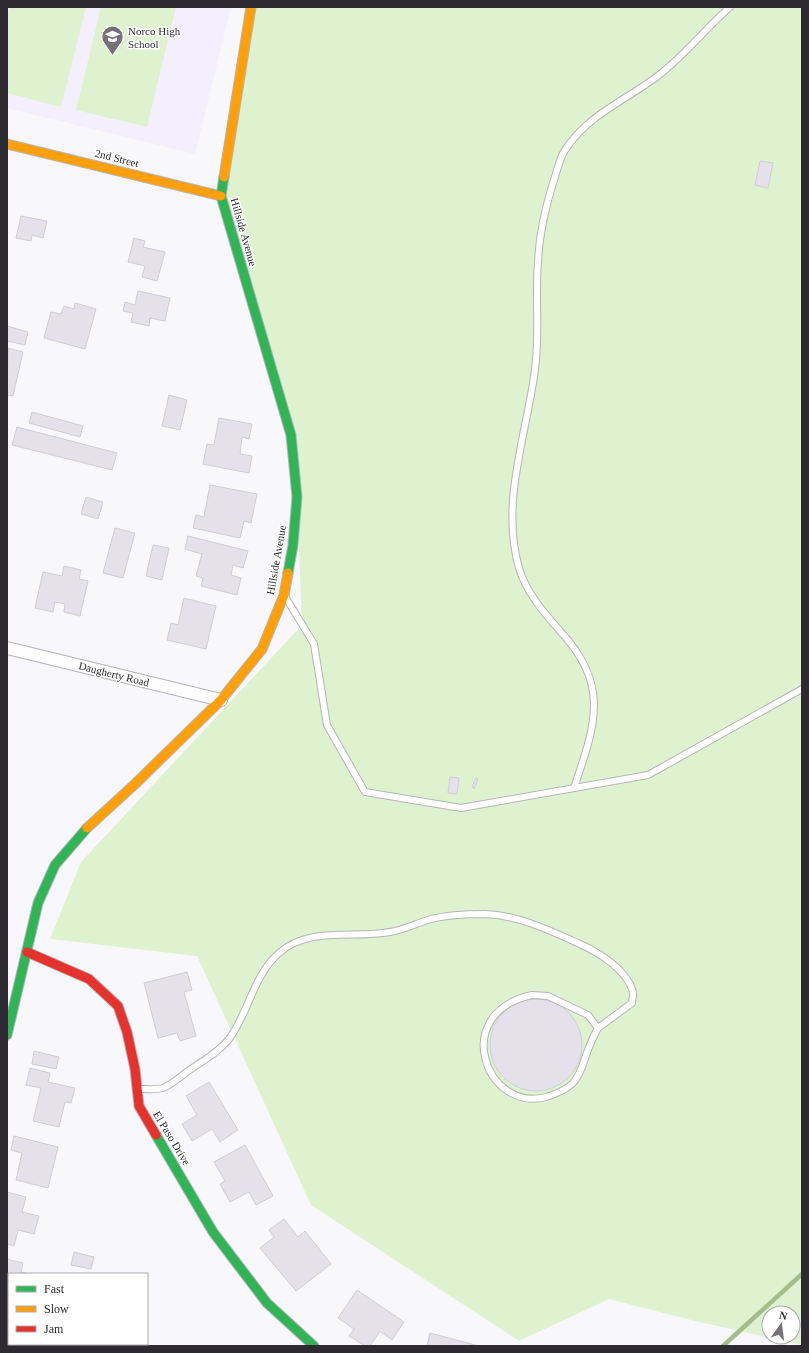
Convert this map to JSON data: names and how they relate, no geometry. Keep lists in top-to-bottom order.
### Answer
{
  "streets": {
    "street": [
      "2nd Street",
      "Hillside Avenue",
      "Daugherty Road",
      "El Paso Drive"
    ]
  },
  "crossings": [
    ["2nd Street", "Hillside Avenue"],
    ["Hillside Avenue", "Daugherty Road"],
    ["Hillside Avenue", "El Paso Drive"]
  ],
  "places": {
    "school or university": ["Norco High School"]
  },
  "legend": ["Fast", "Slow", "Jam"],
  "north": "top"
}
